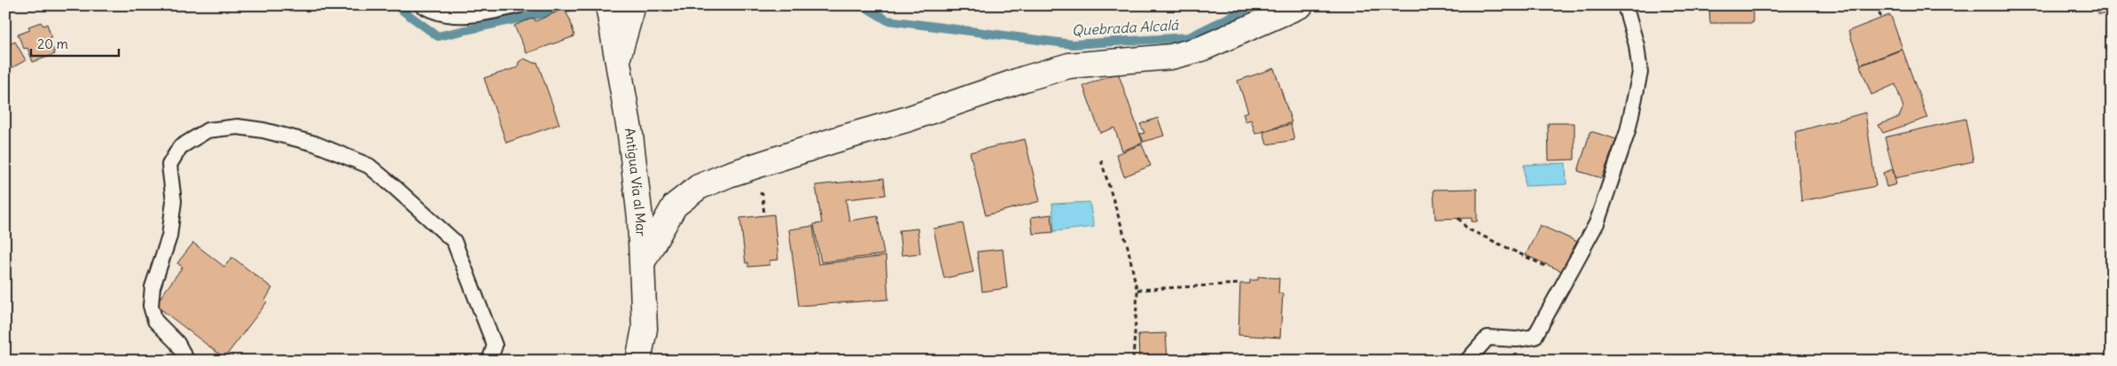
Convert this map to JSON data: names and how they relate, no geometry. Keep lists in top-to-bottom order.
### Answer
{
  "streets": {
    "street": ["Antigua Vía al Mar"]
  },
  "water": ["Quebrada Alcalá"],
  "scale_bar": "20 m"
}
